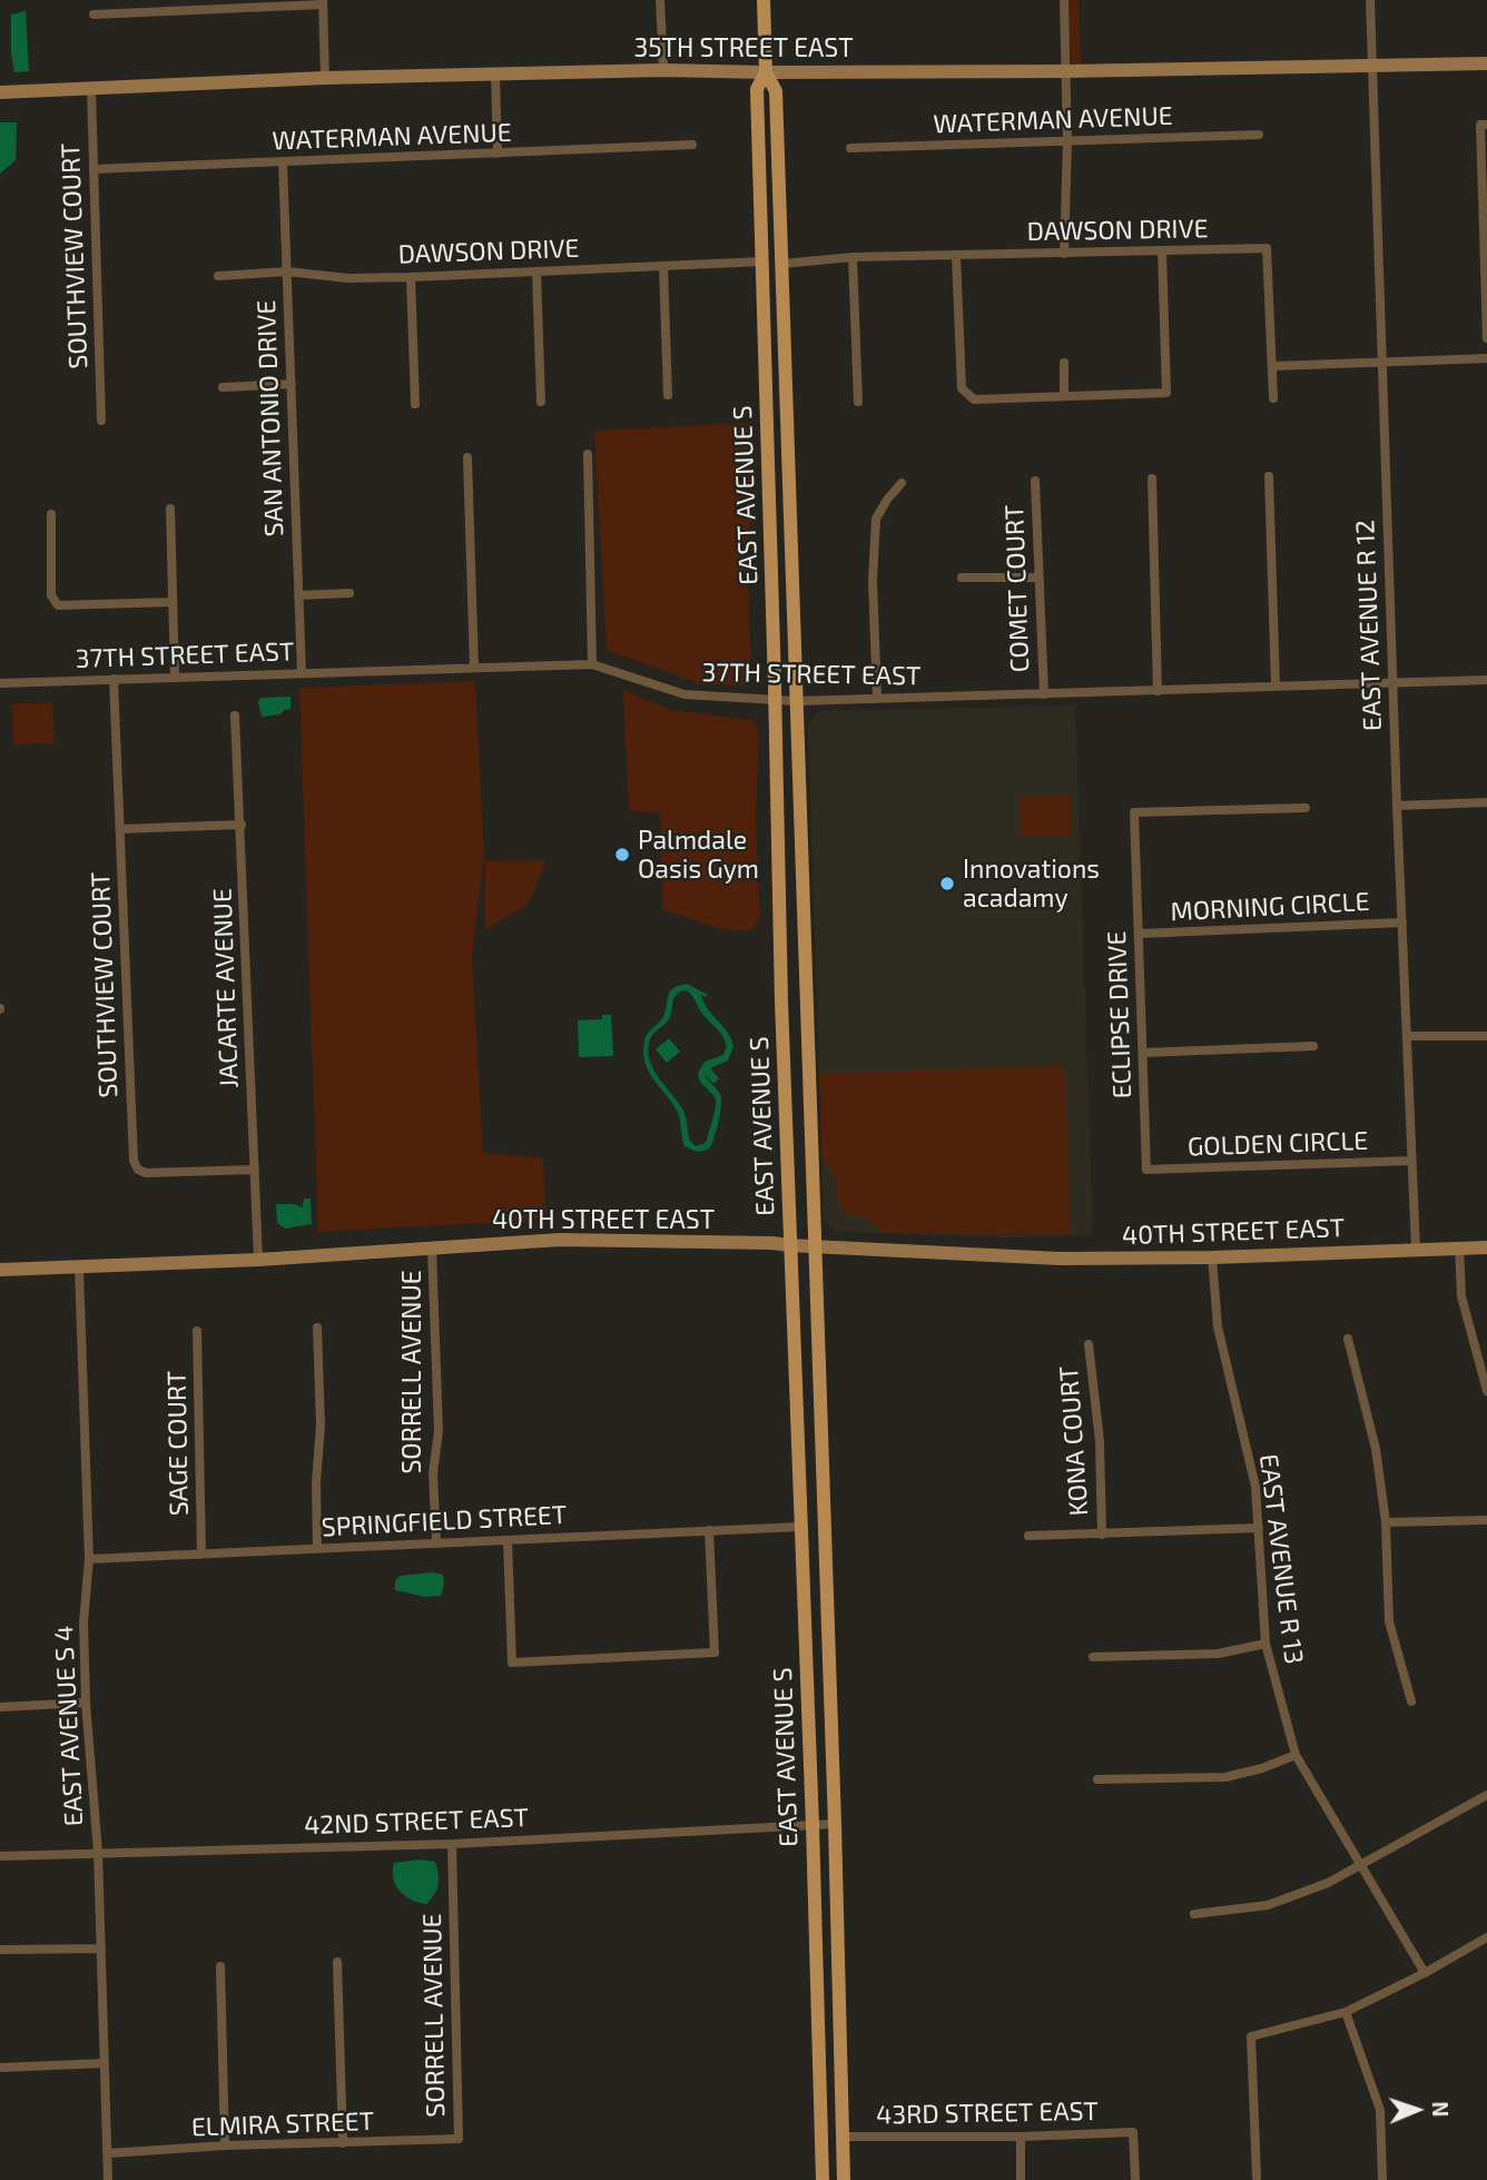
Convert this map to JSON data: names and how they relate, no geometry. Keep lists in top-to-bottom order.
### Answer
{
  "streets": {
    "main road": ["35TH STREET EAST", "EAST AVENUE S", "40TH STREET EAST"],
    "street": [
      "WATERMAN AVENUE",
      "DAWSON DRIVE",
      "SOUTHVIEW COURT",
      "SAN ANTONIO DRIVE",
      "COMET COURT",
      "EAST AVENUE R 12",
      "37TH STREET EAST",
      "MORNING CIRCLE",
      "JACARTE AVENUE",
      "ECLIPSE DRIVE",
      "GOLDEN CIRCLE",
      "SORRELL AVENUE",
      "KONA COURT",
      "SAGE COURT",
      "SPRINGFIELD STREET",
      "EAST AVENUE R 13",
      "EAST AVENUE S 4",
      "42ND STREET EAST",
      "43RD STREET EAST",
      "ELMIRA STREET"
    ]
  },
  "crossings": [
    ["35TH STREET EAST", "SOUTHVIEW COURT"],
    ["35TH STREET EAST", "EAST AVENUE S"],
    ["35TH STREET EAST", "EAST AVENUE R 12"],
    ["WATERMAN AVENUE", "SOUTHVIEW COURT"],
    ["WATERMAN AVENUE", "SAN ANTONIO DRIVE"],
    ["DAWSON DRIVE", "SAN ANTONIO DRIVE"],
    ["DAWSON DRIVE", "EAST AVENUE S"],
    ["SOUTHVIEW COURT", "37TH STREET EAST"],
    ["SOUTHVIEW COURT", "JACARTE AVENUE"],
    ["SAN ANTONIO DRIVE", "37TH STREET EAST"],
    ["EAST AVENUE S", "37TH STREET EAST"],
    ["EAST AVENUE S", "40TH STREET EAST"],
    ["EAST AVENUE S", "SPRINGFIELD STREET"],
    ["EAST AVENUE S", "42ND STREET EAST"],
    ["EAST AVENUE S", "43RD STREET EAST"],
    ["COMET COURT", "37TH STREET EAST"],
    ["EAST AVENUE R 12", "37TH STREET EAST"],
    ["EAST AVENUE R 12", "MORNING CIRCLE"],
    ["EAST AVENUE R 12", "GOLDEN CIRCLE"],
    ["EAST AVENUE R 12", "40TH STREET EAST"],
    ["MORNING CIRCLE", "ECLIPSE DRIVE"],
    ["JACARTE AVENUE", "40TH STREET EAST"],
    ["ECLIPSE DRIVE", "GOLDEN CIRCLE"],
    ["40TH STREET EAST", "SORRELL AVENUE"],
    ["40TH STREET EAST", "EAST AVENUE R 13"],
    ["40TH STREET EAST", "EAST AVENUE S 4"],
    ["SORRELL AVENUE", "SPRINGFIELD STREET"],
    ["SORRELL AVENUE", "42ND STREET EAST"],
    ["SORRELL AVENUE", "ELMIRA STREET"],
    ["SAGE COURT", "SPRINGFIELD STREET"],
    ["SPRINGFIELD STREET", "EAST AVENUE S 4"],
    ["EAST AVENUE S 4", "42ND STREET EAST"],
    ["EAST AVENUE S 4", "ELMIRA STREET"]
  ],
  "places": ["Palmdale Oasis Gym", "Innovations acadamy"],
  "north": "right"
}
